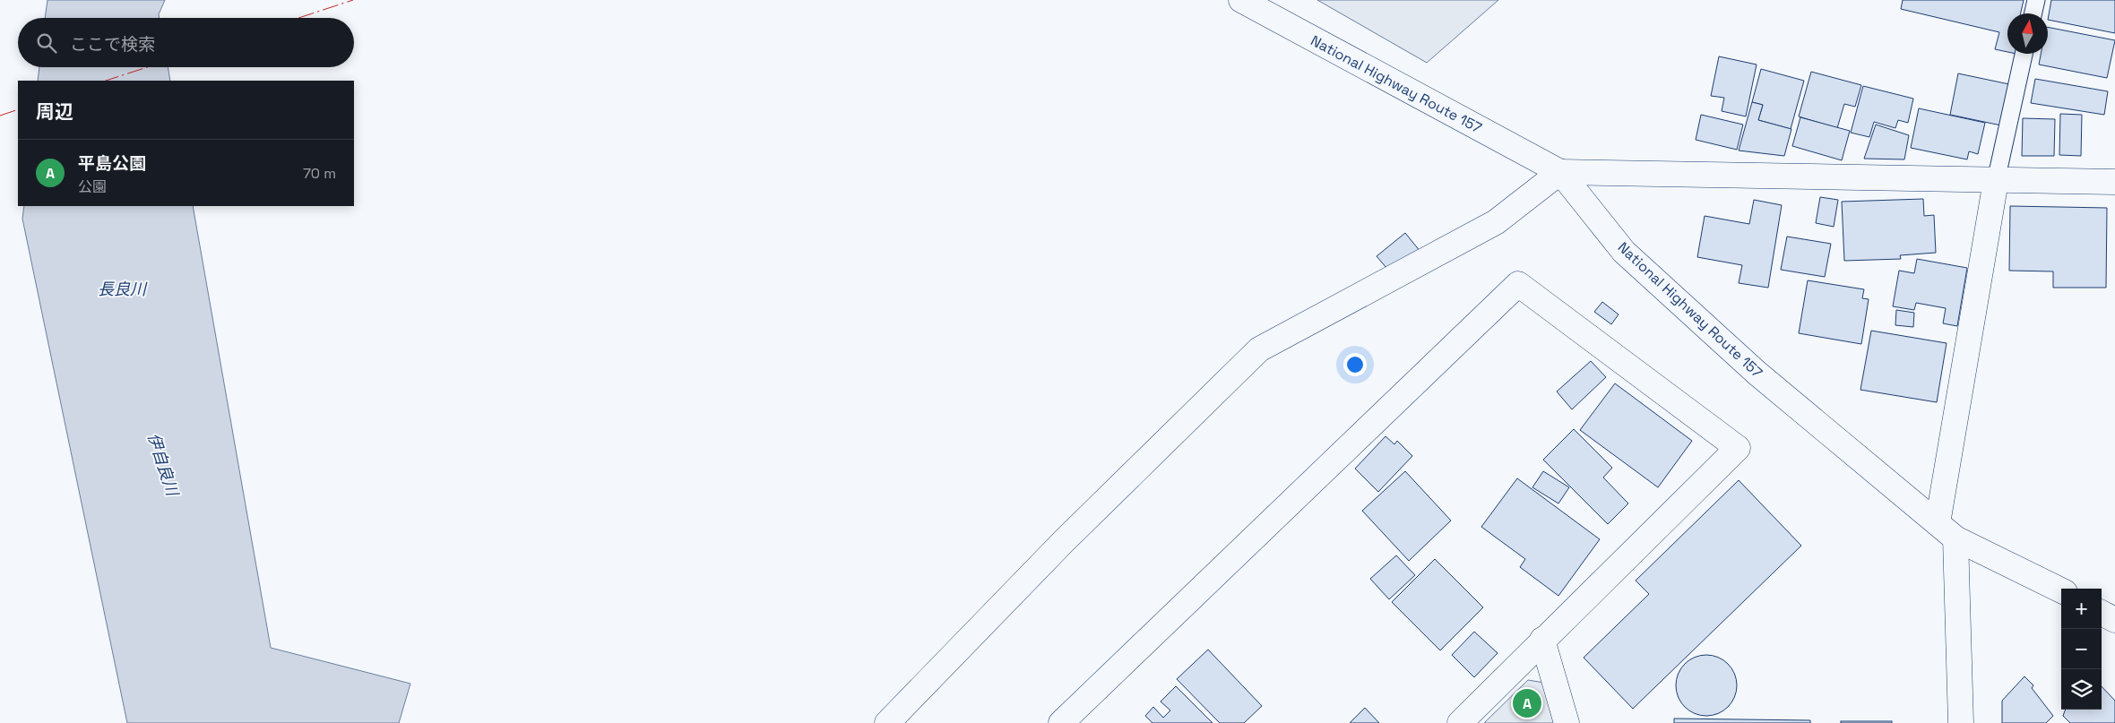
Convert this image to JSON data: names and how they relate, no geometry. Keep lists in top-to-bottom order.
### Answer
{
  "streets": {
    "main road": ["National Highway Route 157"]
  },
  "water": ["長良川", "伊自良川"],
  "north": "top",
  "page": {
    "search": "ここで検索",
    "heading": "周辺",
    "list": [
      {
        "mark": "A",
        "name": "平島公園",
        "note": "公園",
        "value": "70 m"
      }
    ],
    "map_buttons": ["+", "−"],
    "pins": "A"
  }
}
